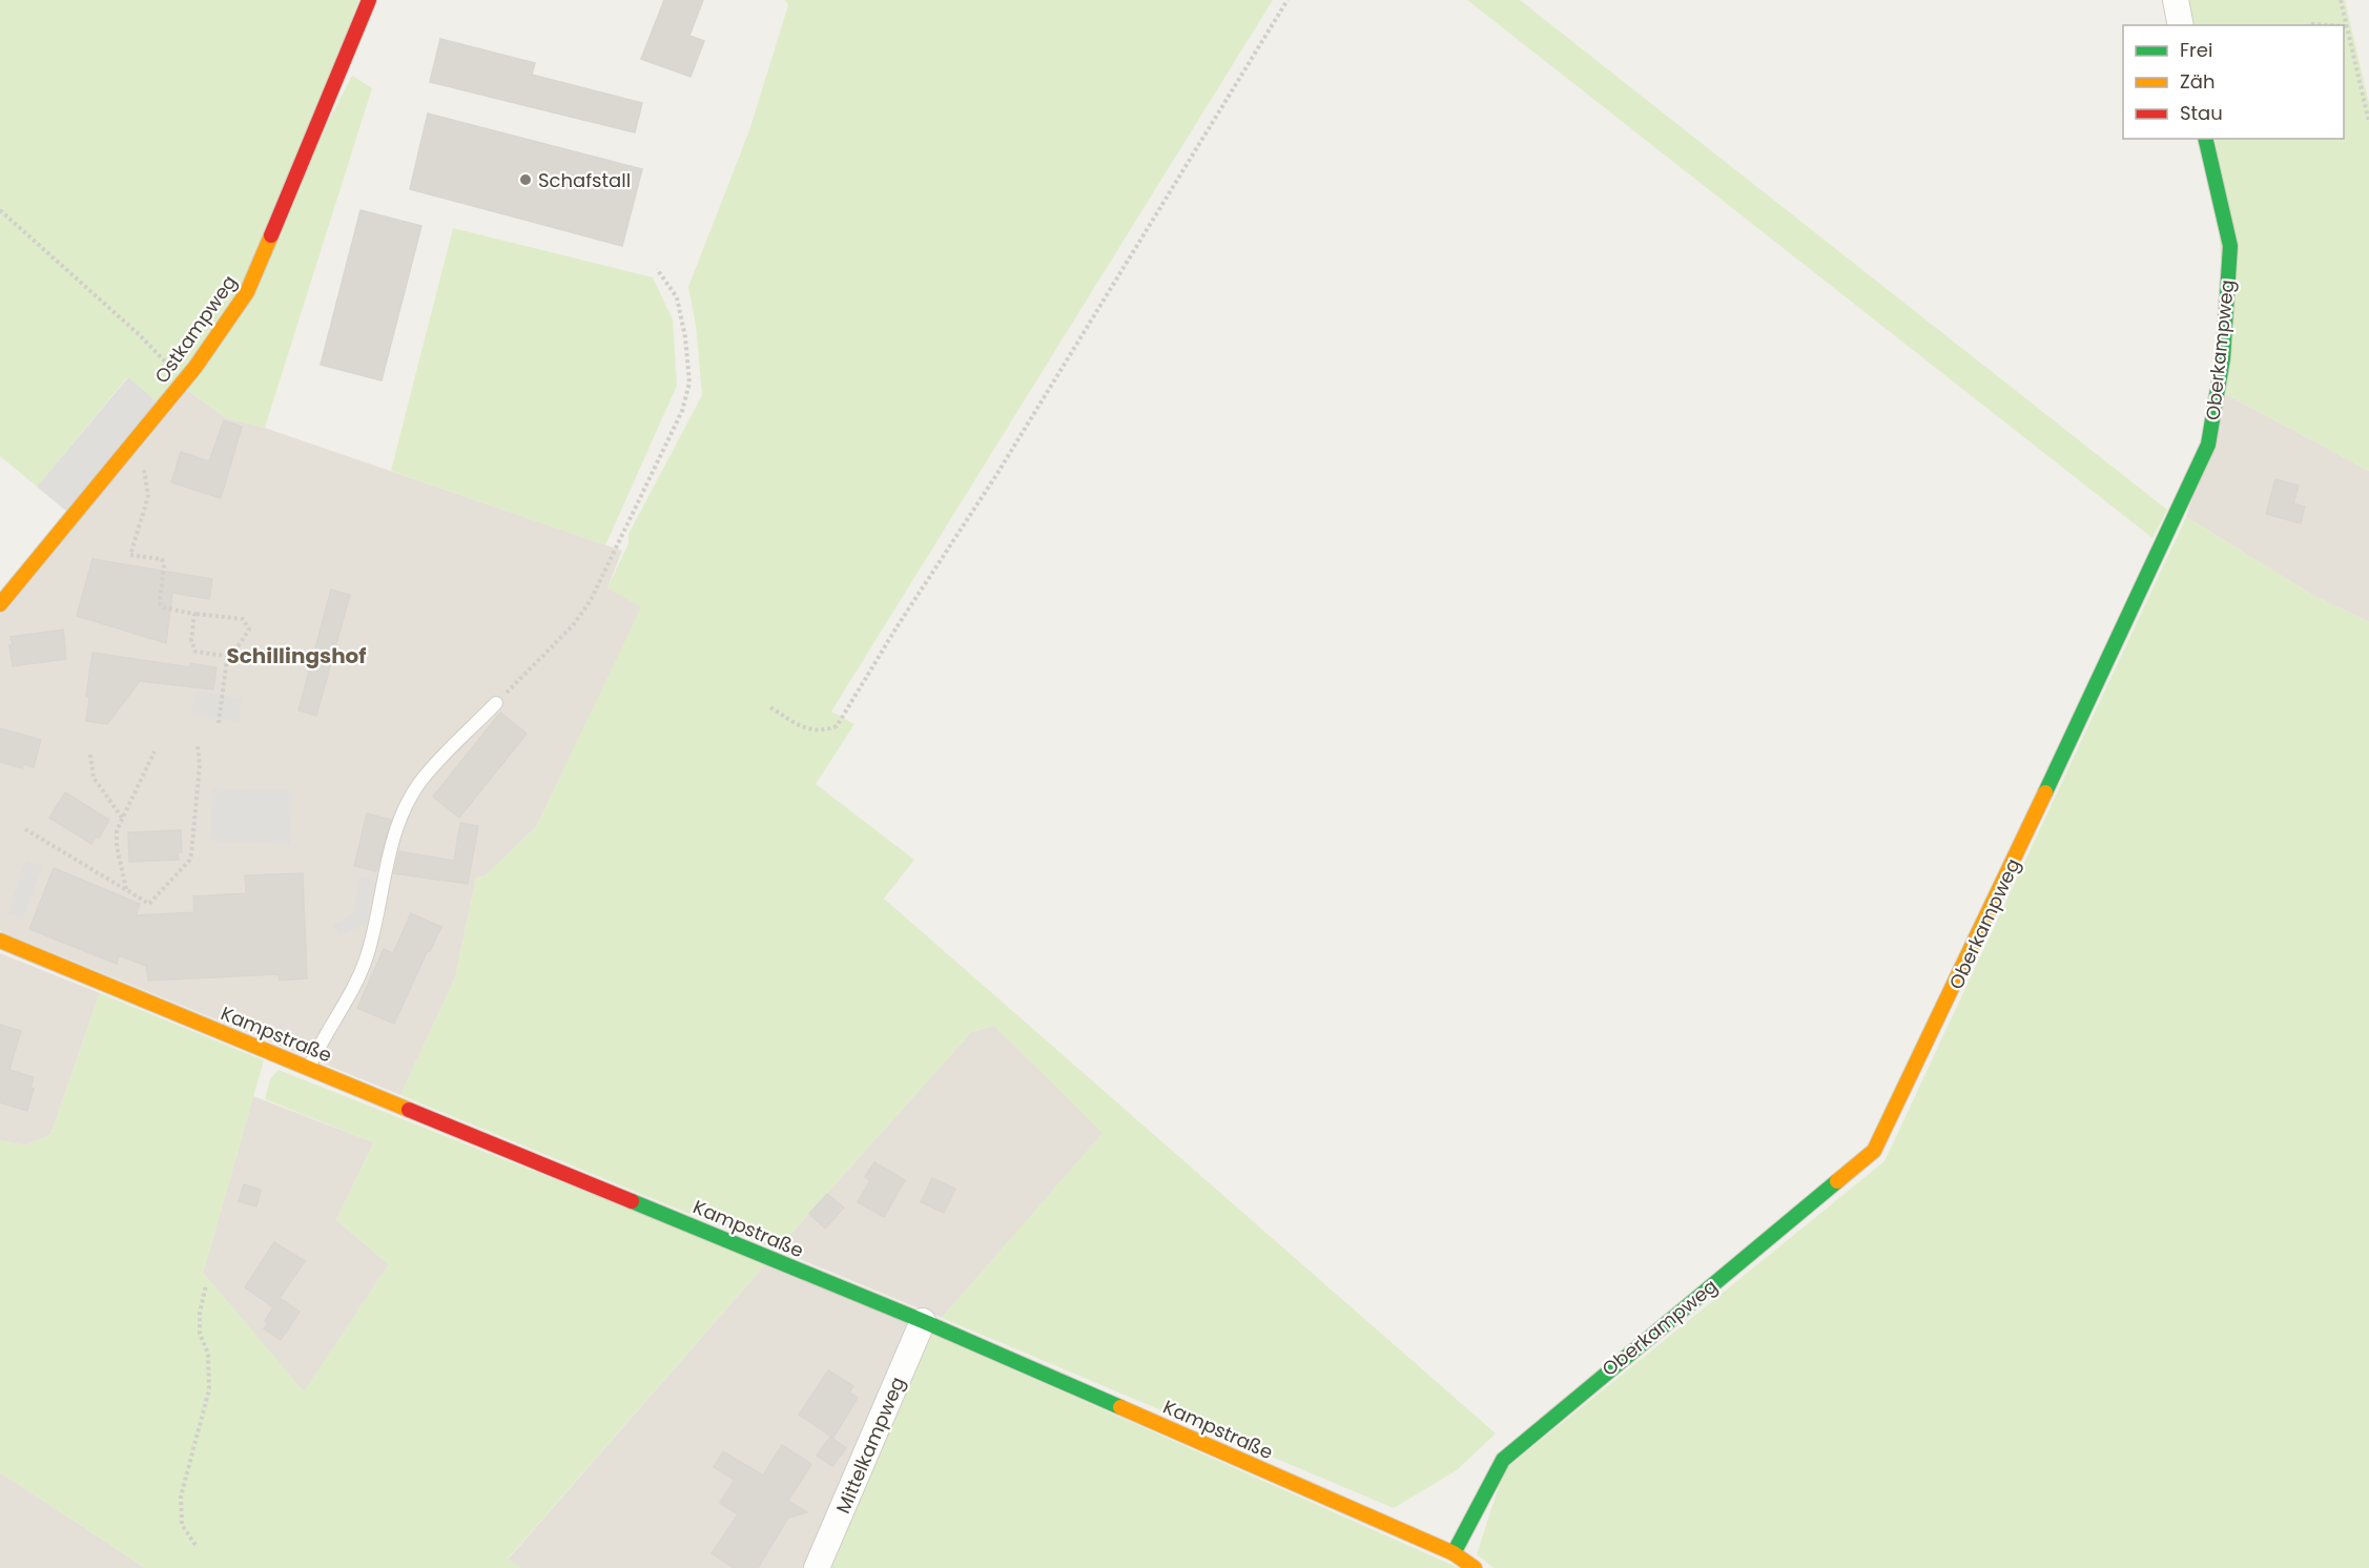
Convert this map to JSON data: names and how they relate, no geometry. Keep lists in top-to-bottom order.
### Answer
{
  "streets": {
    "street": [
      "Ostkampweg",
      "Oberkampweg",
      "Kampstraße",
      "Mittelkampweg"
    ]
  },
  "crossings": [
    ["Oberkampweg", "Kampstraße"],
    ["Kampstraße", "Mittelkampweg"]
  ],
  "districts": ["Schillingshof"],
  "places": ["Schafstall"],
  "legend": ["Frei", "Zäh", "Stau"]
}
